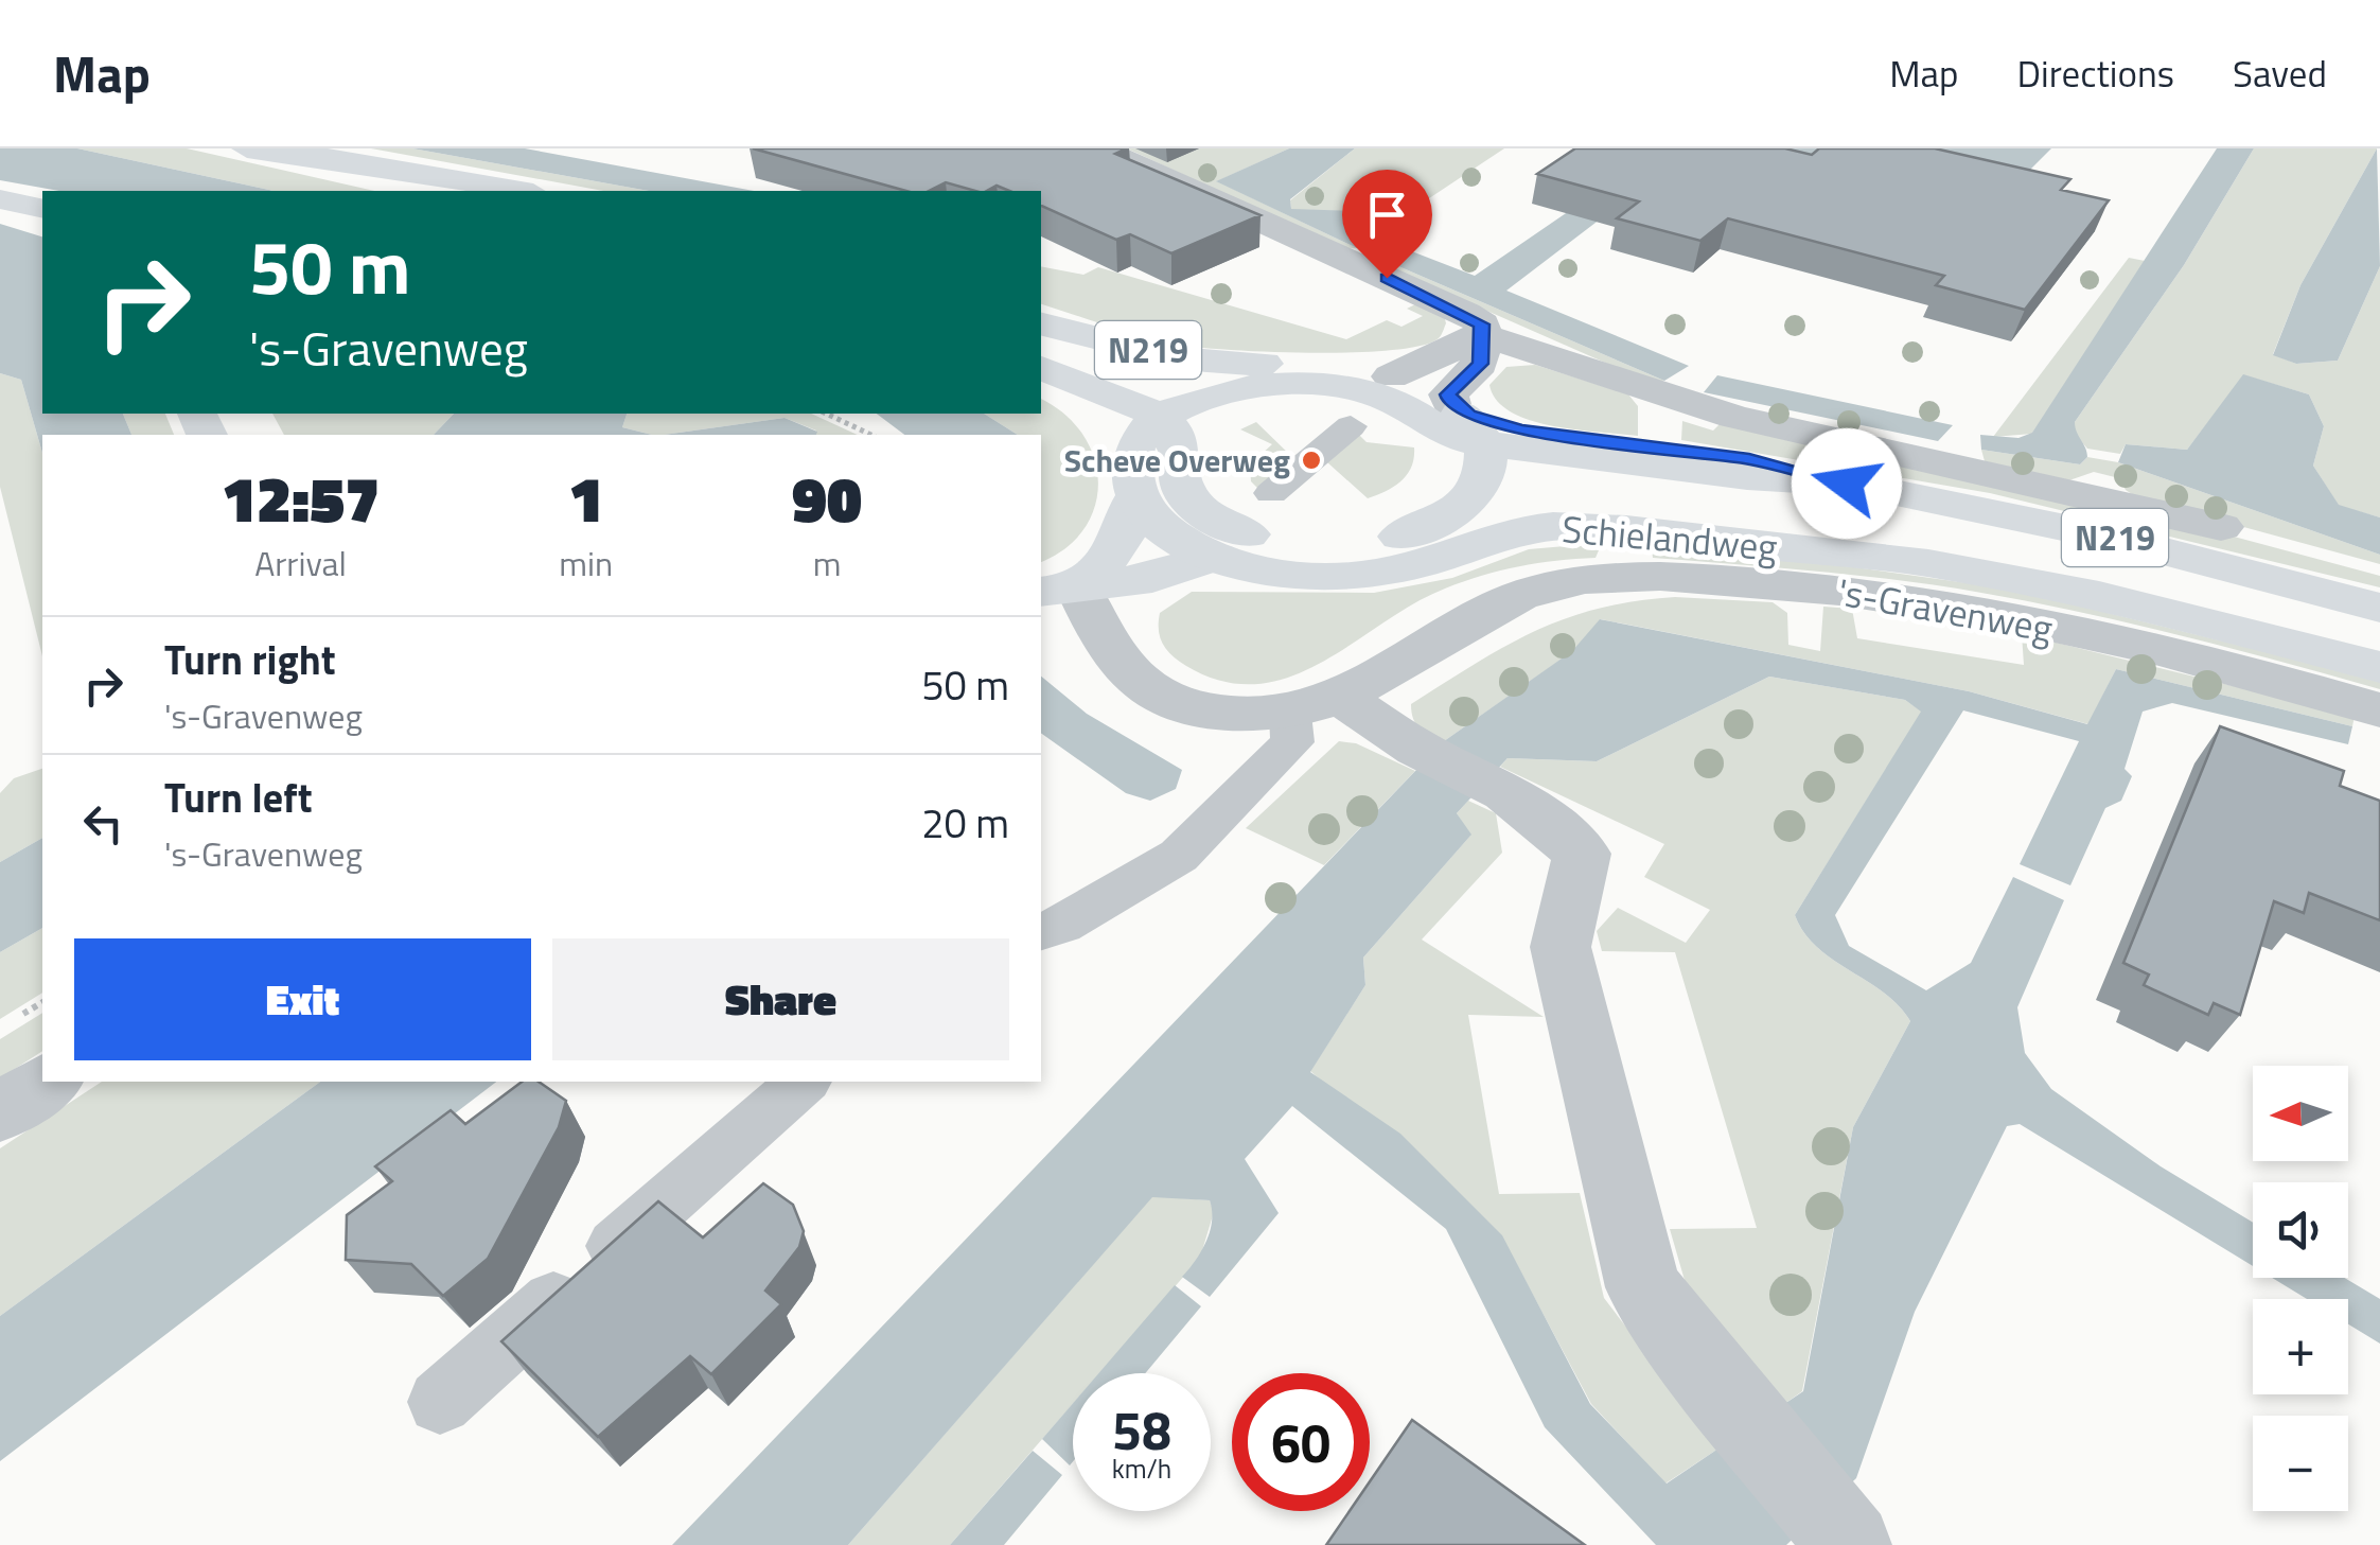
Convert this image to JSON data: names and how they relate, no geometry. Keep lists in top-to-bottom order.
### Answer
{
  "streets": {
    "main road": ["N219", "Schielandweg"],
    "street": ["'s-Gravenweg"]
  },
  "crossings": [
    ["N219", "Schielandweg"]
  ],
  "places": ["Scheve Overweg"],
  "north": "left",
  "page": {
    "header": "Map",
    "nav": ["Map", "Directions", "Saved"],
    "turn": ["50 m", "'s-Gravenweg"],
    "eta": [
      "12:57",
      "Arrival",
      "1",
      "min",
      "90",
      "m"
    ],
    "list": [
      {
        "name": "Turn right",
        "note": "'s-Gravenweg",
        "value": "50 m"
      },
      {
        "name": "Turn left",
        "note": "'s-Gravenweg",
        "value": "20 m"
      }
    ],
    "buttons": ["Exit", "Share"],
    "map_buttons": ["+", "−"],
    "speed": "58 km/h",
    "limit": "60"
  }
}
